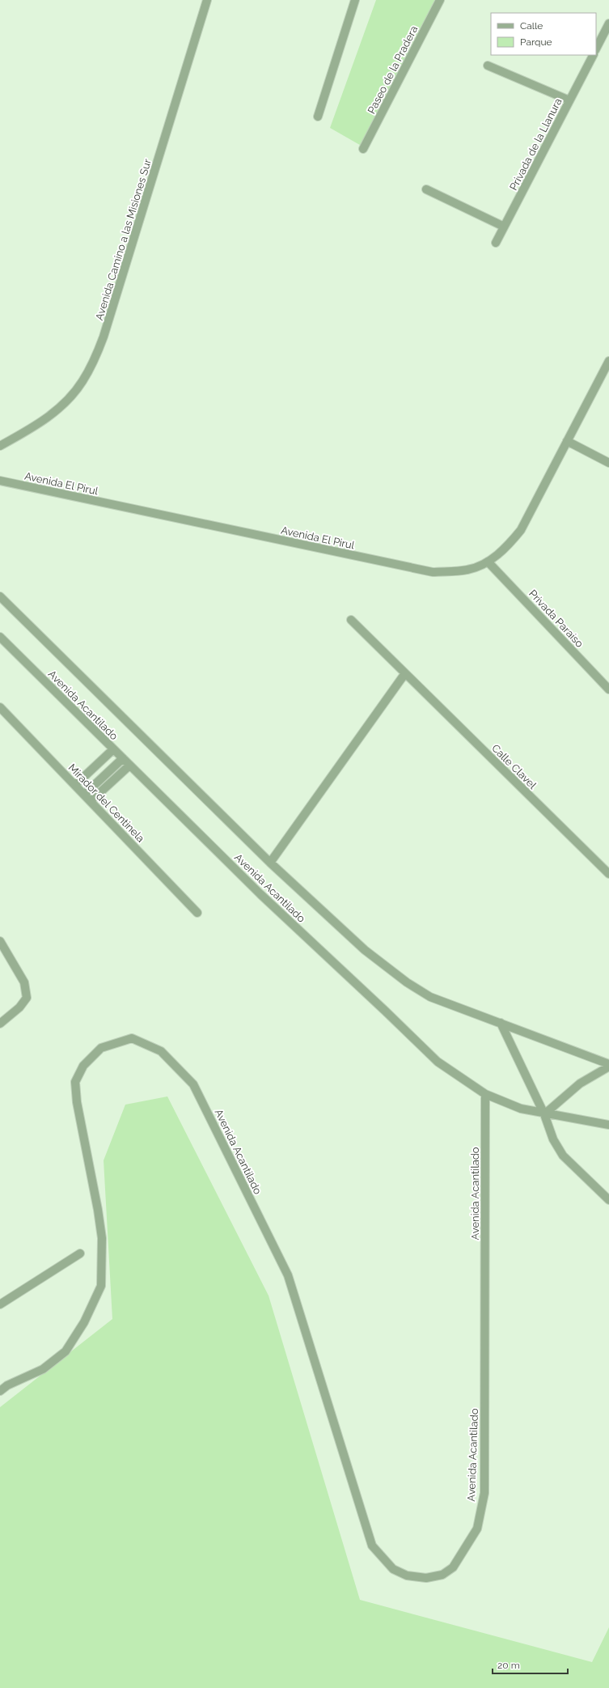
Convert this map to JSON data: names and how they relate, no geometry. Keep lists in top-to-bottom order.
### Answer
{
  "streets": {
    "street": [
      "Paseo de la Pradera",
      "Privada de la Llanura",
      "Avenida Camino a las Misiones Sur",
      "Avenida El Pirul",
      "Privada Paraíso",
      "Avenida Acantilado",
      "Calle Clavel",
      "Mirador del Centinela"
    ]
  },
  "crossings": [
    ["Avenida El Pirul", "Privada Paraíso"]
  ],
  "legend": ["Calle", "Parque"],
  "scale_bar": "20 m"
}
